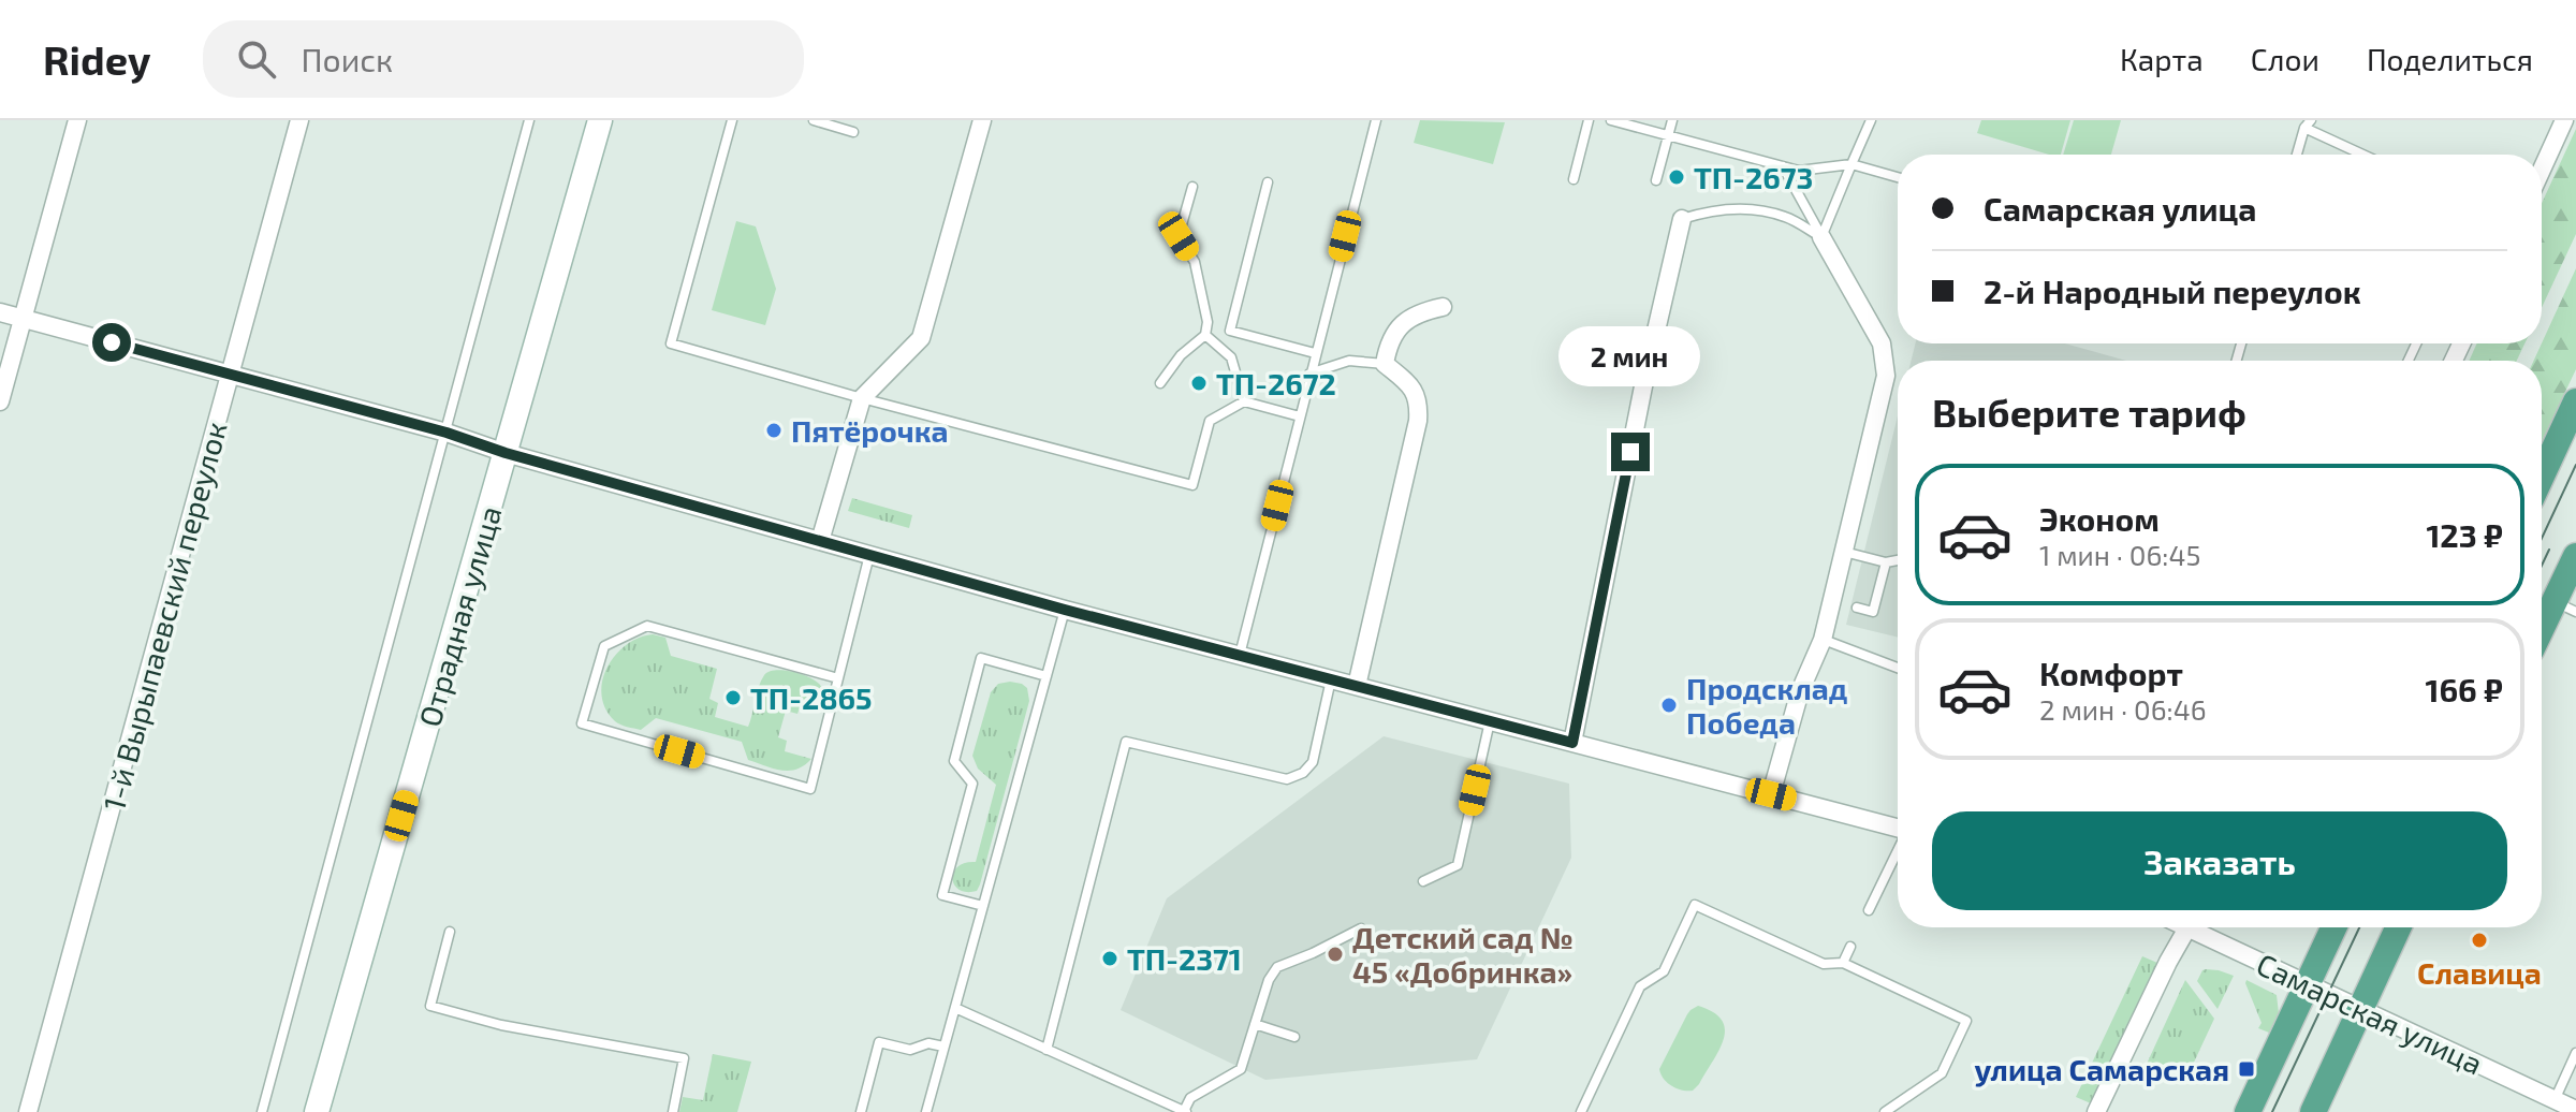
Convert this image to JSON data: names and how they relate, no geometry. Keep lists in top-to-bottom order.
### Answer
{
  "streets": {
    "street": ["1-й Вырыпаевский переулок", "Отрадная улица", "Самарская улица"]
  },
  "places": {
    "other": [
      "ТП-2673",
      "ТП-2672",
      "Пятёрочка",
      "ТП-2865",
      "Продсклад Победа",
      "Славица",
      "Детский сад № 45 «Добринка»",
      "ТП-2371"
    ],
    "transit": ["улица Самарская"]
  },
  "page": {
    "header": "Ridey",
    "search": "Поиск",
    "nav": ["Карта", "Слои", "Поделиться"],
    "banner": ["Самарская улица", "2-й Народный переулок"],
    "bubble": "2 мин",
    "heading": "Выберите тариф",
    "list": [
      {
        "name": "Эконом",
        "note": "1 мин · 06:45",
        "value": "123 ₽"
      },
      {
        "name": "Комфорт",
        "note": "2 мин · 06:46",
        "value": "166 ₽"
      }
    ],
    "buttons": "Заказать"
  }
}
